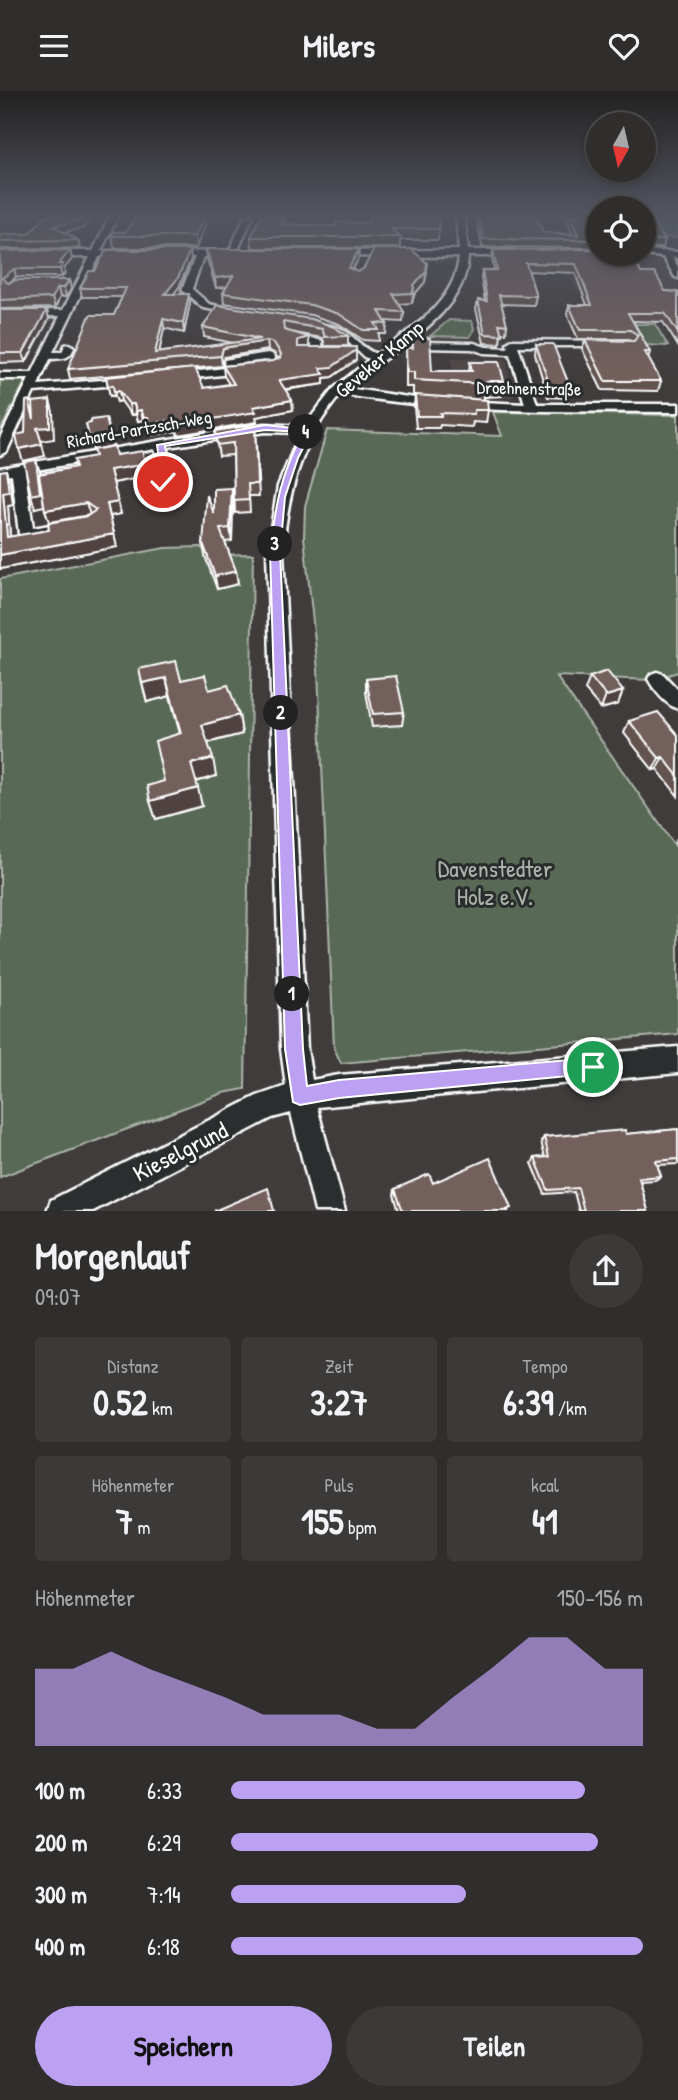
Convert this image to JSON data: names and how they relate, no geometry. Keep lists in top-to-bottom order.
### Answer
{
  "streets": {
    "street": [
      "Geveker Kamp",
      "Droehnenstraße",
      "Richard-Partzsch-Weg",
      "Kieselgrund"
    ]
  },
  "crossings": [
    ["Geveker Kamp", "Droehnenstraße"],
    ["Geveker Kamp", "Richard-Partzsch-Weg"],
    ["Geveker Kamp", "Kieselgrund"]
  ],
  "parks": ["Davenstedter Holz e.V."],
  "north": "bottom",
  "page": {
    "header": "Milers",
    "pins": [
      "4",
      "3",
      "2",
      "1"
    ],
    "heading": ["Morgenlauf", "09:07"],
    "stats": [
      ["Distanz", "0.52 km"],
      ["Zeit", "3:27"],
      ["Tempo", "6:39 /km"],
      ["Höhenmeter", "7 m"],
      ["Puls", "155 bpm"],
      ["kcal", "41"]
    ],
    "chart": ["Höhenmeter", "150–156 m"],
    "list": [
      {
        "name": "100 m",
        "note": "6:33"
      },
      {
        "name": "200 m",
        "note": "6:29"
      },
      {
        "name": "300 m",
        "note": "7:14"
      },
      {
        "name": "400 m",
        "note": "6:18"
      }
    ],
    "buttons": ["Speichern", "Teilen"]
  }
}
